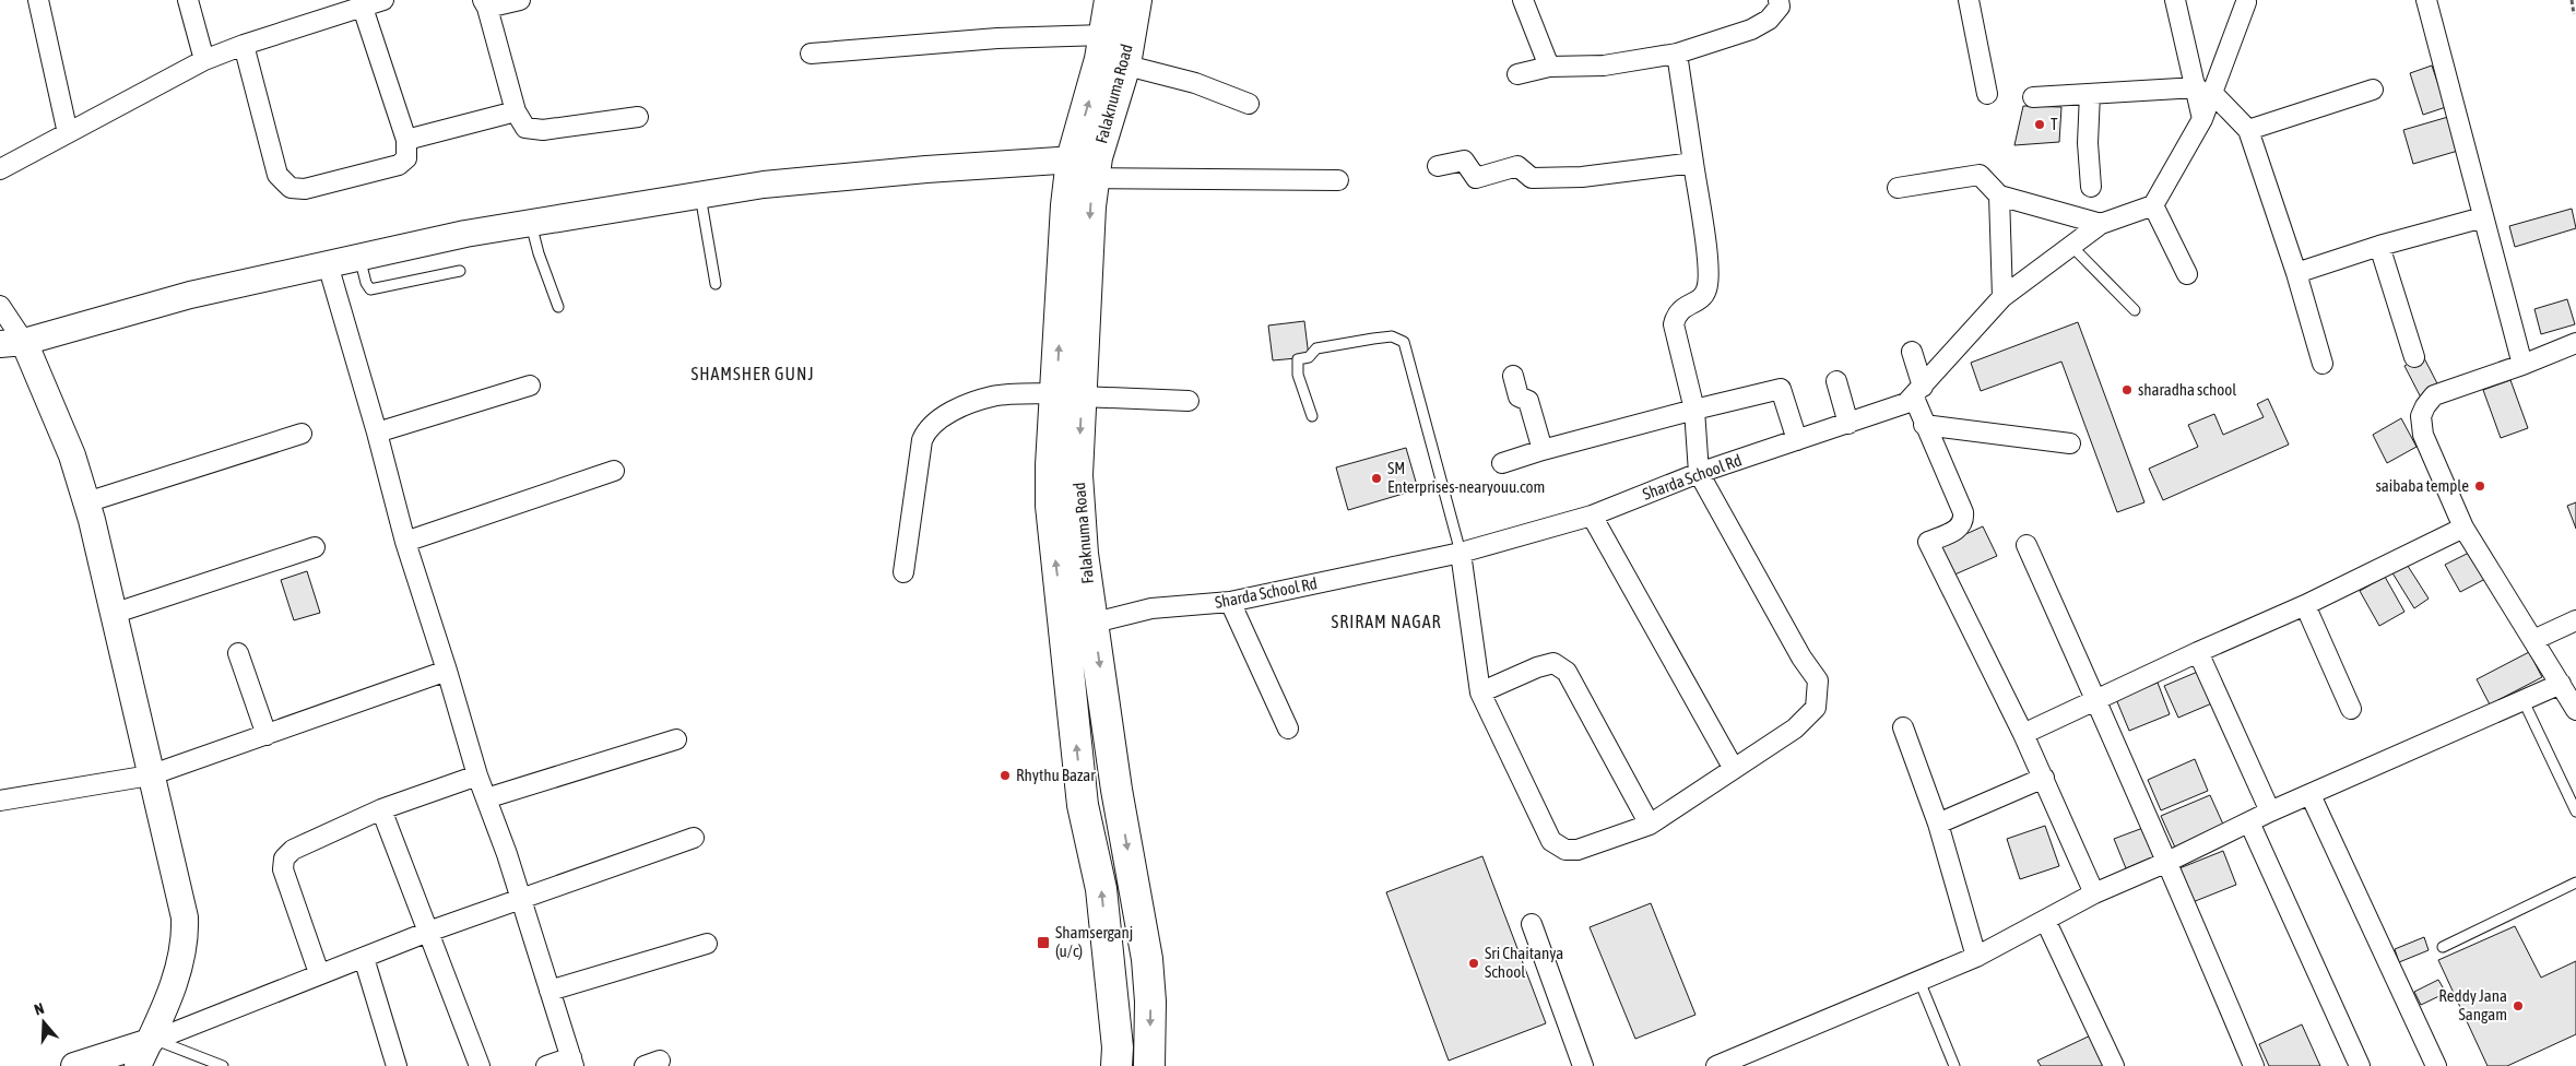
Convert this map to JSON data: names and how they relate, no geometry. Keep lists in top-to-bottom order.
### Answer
{
  "streets": {
    "highway": ["Falaknuma Road"],
    "street": ["Sharda School Rd"]
  },
  "crossings": [
    ["Falaknuma Road", "Sharda School Rd"]
  ],
  "districts": ["SHAMSHER GUNJ", "SRIRAM NAGAR"],
  "places": {
    "other": [
      "T",
      "sharadha school",
      "SM Enterprises-nearyouu.com",
      "saibaba temple",
      "Rhythu Bazar",
      "Sri Chaitanya School",
      "Reddy Jana Sangam"
    ],
    "transit": ["Shamserganj (u/c)"]
  },
  "north": "top"
}
